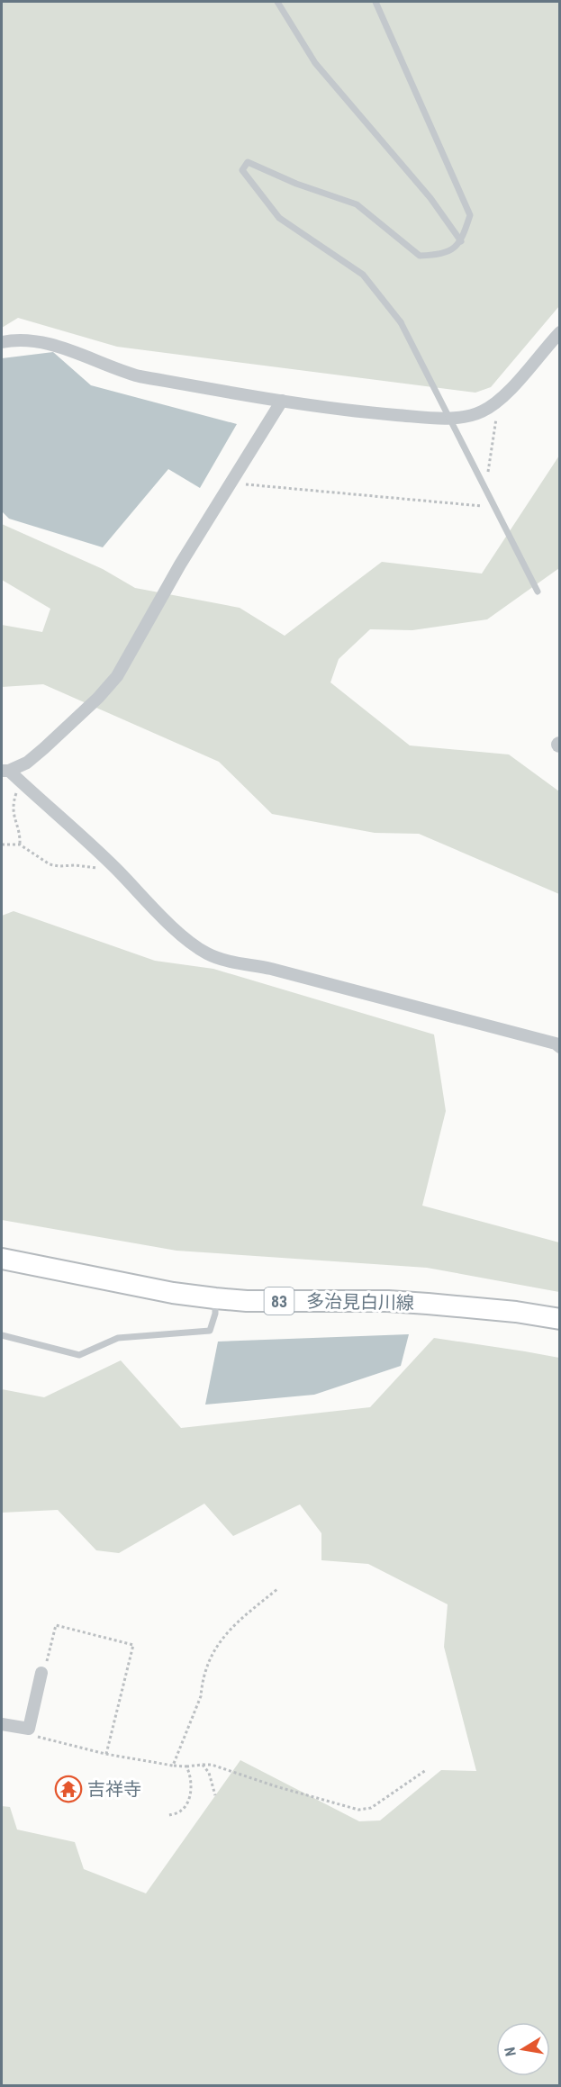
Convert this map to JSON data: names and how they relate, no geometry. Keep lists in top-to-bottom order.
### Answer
{
  "streets": {
    "main road": ["83", "多治見白川線"]
  },
  "places": {
    "temple": ["吉祥寺"]
  },
  "north": "left"
}
